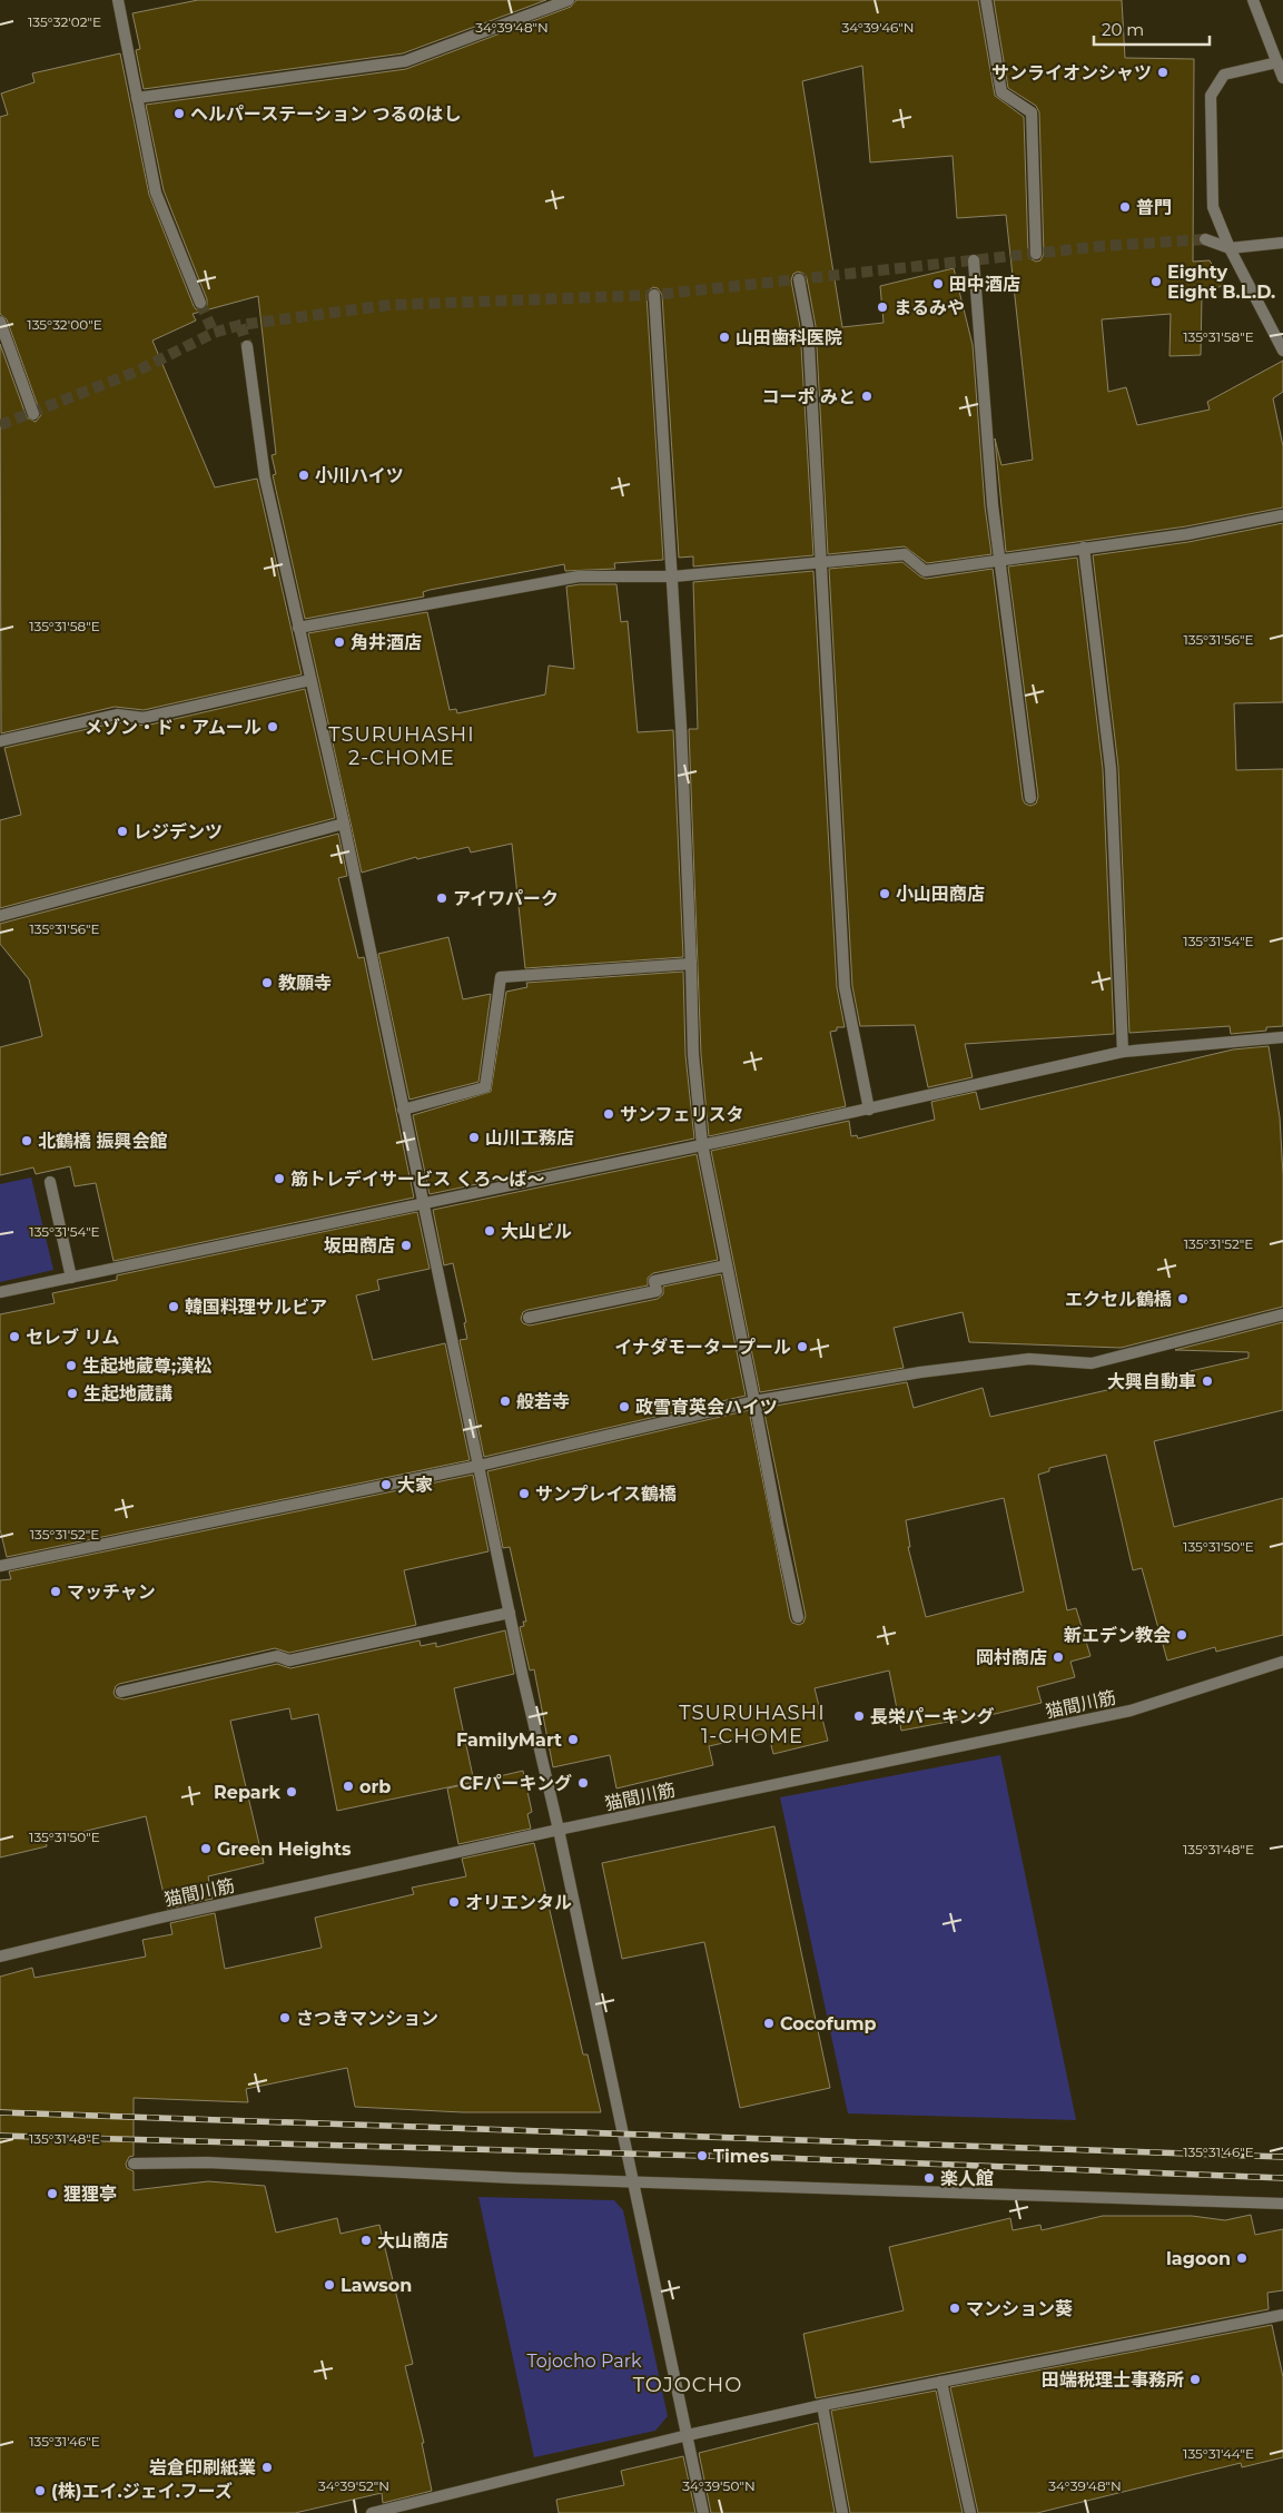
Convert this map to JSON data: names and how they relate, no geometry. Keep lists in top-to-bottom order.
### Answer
{
  "streets": {
    "street": ["猫間川筋"]
  },
  "districts": ["TSURUHASHI 2-CHOME", "TSURUHASHI 1-CHOME", "TOJOCHO"],
  "parks": ["Tojocho Park"],
  "places": [
    "サンライオンシャツ",
    "ヘルパーステーション つるのはし",
    "普門",
    "Eighty Eight B.L.D.",
    "田中酒店",
    "まるみや",
    "山田歯科医院",
    "コーポ みと",
    "小川ハイツ",
    "角井酒店",
    "メゾン・ド・アムール",
    "レジデンツ",
    "小山田商店",
    "アイワパーク",
    "教願寺",
    "サンフェリスタ",
    "山川工務店",
    "北鶴橋 振興会館",
    "筋トレデイサービス くろ〜ば〜",
    "大山ビル",
    "坂田商店",
    "エクセル鶴橋",
    "韓国料理サルビア",
    "セレブ リム",
    "イナダモータープール",
    "生起地蔵尊;漢松",
    "大興自動車",
    "生起地蔵講",
    "般若寺",
    "政雪育英会ハイツ",
    "大家",
    "サンプレイス鶴橋",
    "マッチャン",
    "新エデン教会",
    "岡村商店",
    "長栄パーキング",
    "FamilyMart",
    "CFパーキング",
    "orb",
    "Repark",
    "Green Heights",
    "オリエンタル",
    "さつきマンション",
    "Cocofump",
    "Times",
    "楽人館",
    "狸狸亭",
    "大山商店",
    "lagoon",
    "Lawson",
    "マンション葵",
    "田端税理士事務所",
    "岩倉印刷紙業",
    "(株)エイ.ジェイ.フーズ"
  ],
  "scale_bar": "20 m",
  "coordinates": [
    "135°32'02\"E",
    "34°39'48\"N",
    "34°39'46\"N",
    "135°32'00\"E",
    "135°31'58\"E",
    "135°31'56\"E",
    "135°31'54\"E",
    "135°31'52\"E",
    "135°31'50\"E",
    "135°31'48\"E",
    "135°31'46\"E",
    "135°31'44\"E",
    "34°39'52\"N",
    "34°39'50\"N"
  ]
}
